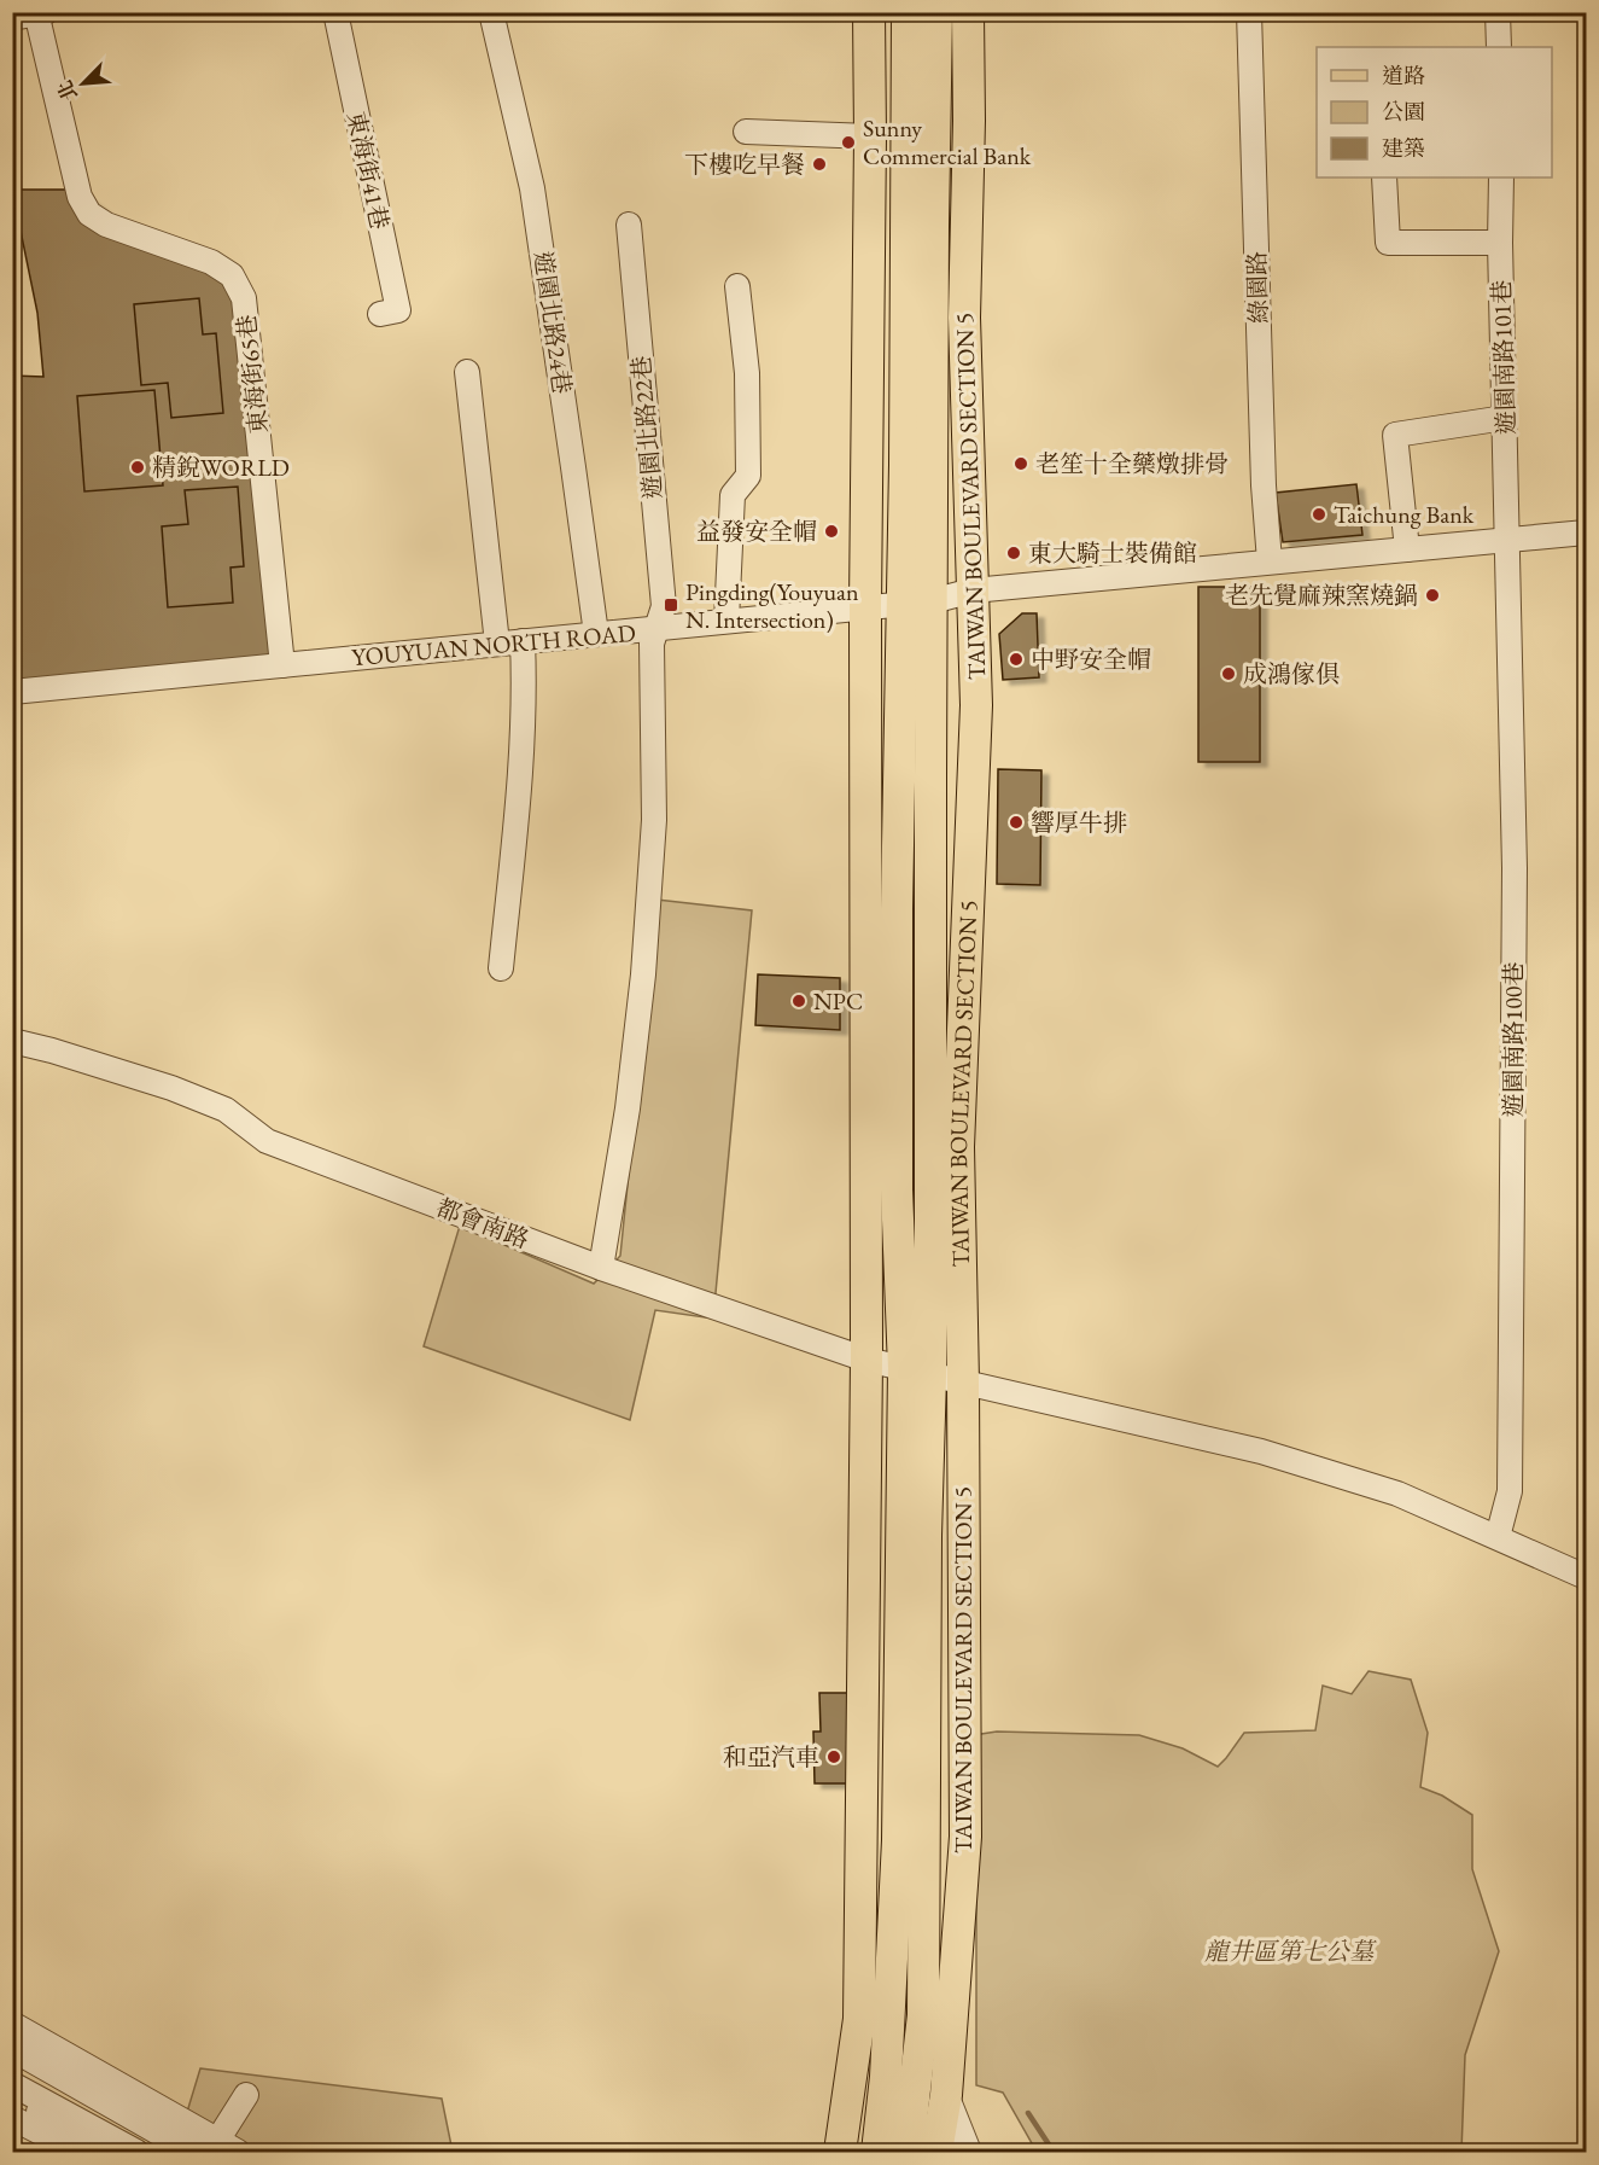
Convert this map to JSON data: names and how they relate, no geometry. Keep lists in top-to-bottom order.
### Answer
{
  "streets": {
    "main road": ["TAIWAN BOULEVARD SECTION 5"],
    "street": [
      "東海街41巷",
      "綠園路",
      "遊園北路24巷",
      "遊園南路101巷",
      "東海街65巷",
      "遊園北路22巷",
      "YOUYUAN NORTH ROAD",
      "遊園南路100巷",
      "都會南路"
    ]
  },
  "crossings": [
    ["綠園路", "YOUYUAN NORTH ROAD"],
    ["遊園北路24巷", "YOUYUAN NORTH ROAD"],
    ["遊園南路101巷", "YOUYUAN NORTH ROAD"],
    ["遊園南路101巷", "遊園南路100巷"],
    ["東海街65巷", "YOUYUAN NORTH ROAD"],
    ["遊園北路22巷", "YOUYUAN NORTH ROAD"],
    ["遊園北路22巷", "都會南路"],
    ["TAIWAN BOULEVARD SECTION 5", "YOUYUAN NORTH ROAD"],
    ["TAIWAN BOULEVARD SECTION 5", "都會南路"],
    ["YOUYUAN NORTH ROAD", "遊園南路100巷"],
    ["遊園南路100巷", "都會南路"]
  ],
  "parks": ["龍井區第七公墓"],
  "places": {
    "other": [
      "Sunny Commercial Bank",
      "下樓吃早餐",
      "老笙十全藥燉排骨",
      "精銳WORLD",
      "Taichung Bank",
      "益發安全帽",
      "東大騎士裝備館",
      "老先覺麻辣窯燒鍋",
      "中野安全帽",
      "成鴻傢俱",
      "響厚牛排",
      "NPC",
      "和亞汽車"
    ],
    "transit": ["Pingding(Youyuan N. Intersection)"]
  },
  "legend": ["道路", "公園", "建築"],
  "north": "bottom left"
}
